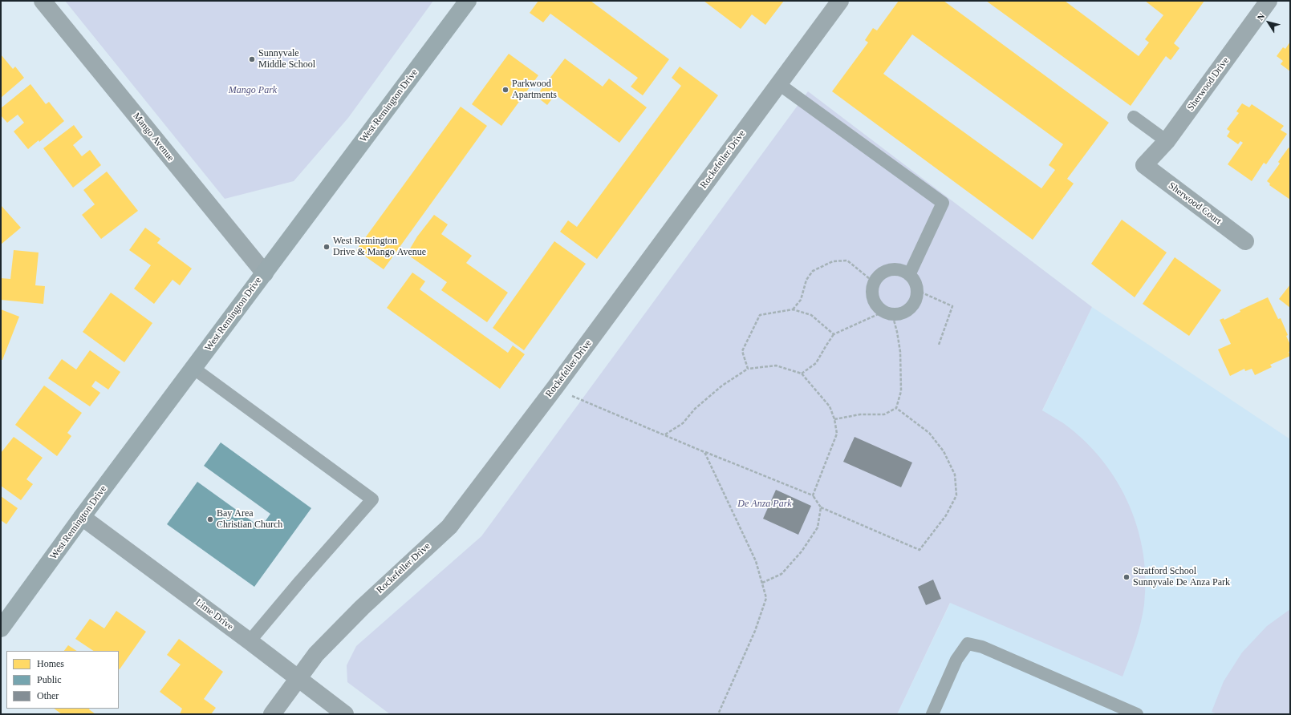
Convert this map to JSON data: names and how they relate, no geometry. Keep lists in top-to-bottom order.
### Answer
{
  "streets": {
    "street": [
      "Sherwood Drive",
      "West Remington Drive",
      "Mango Avenue",
      "Rockefeller Drive",
      "Sherwood Court",
      "Lime Drive"
    ]
  },
  "crossings": [
    ["Sherwood Drive", "Sherwood Court"],
    ["West Remington Drive", "Mango Avenue"],
    ["West Remington Drive", "Lime Drive"],
    ["Rockefeller Drive", "Lime Drive"]
  ],
  "parks": ["Mango Park", "De Anza Park"],
  "places": [
    "Sunnyvale Middle School",
    "Parkwood Apartments",
    "West Remington Drive & Mango Avenue",
    "Bay Area Christian Church",
    "Stratford School Sunnyvale De Anza Park"
  ],
  "legend": ["Homes", "Public", "Other"],
  "north": "top left"
}
